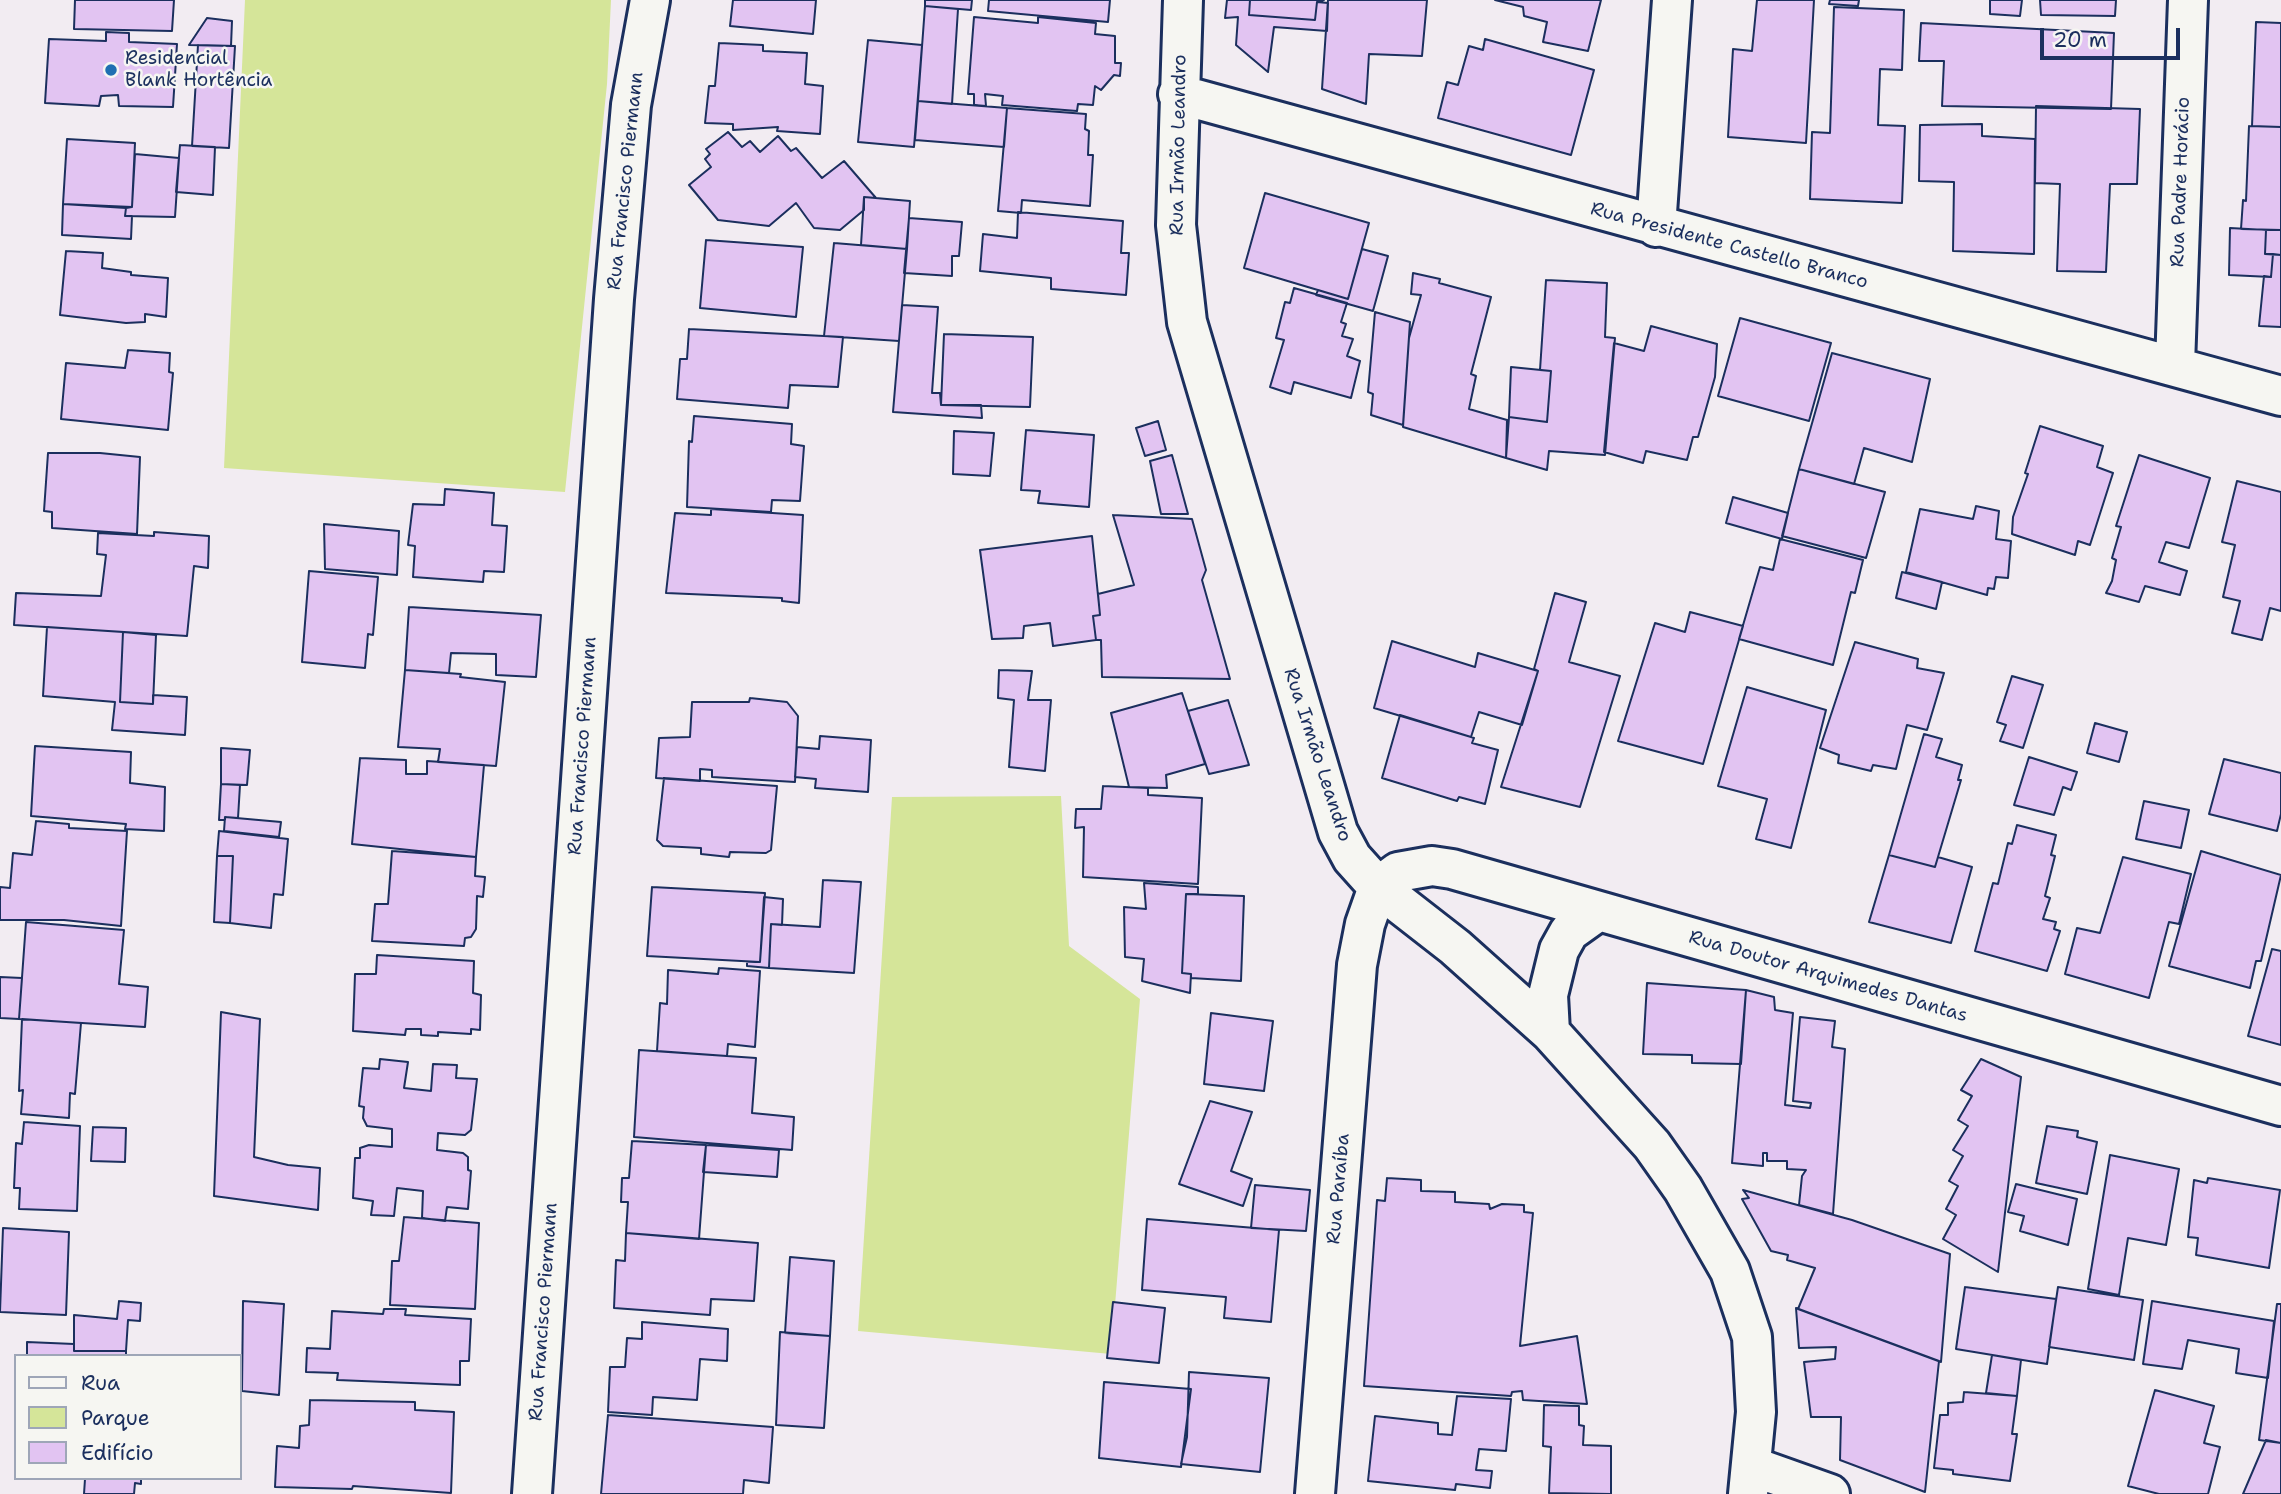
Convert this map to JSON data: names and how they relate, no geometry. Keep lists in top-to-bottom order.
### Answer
{
  "streets": {
    "street": [
      "Rua Irmão Leandro",
      "Rua Francisco Piermann",
      "Rua Padre Horácio",
      "Rua Presidente Castello Branco",
      "Rua Doutor Arquimedes Dantas",
      "Rua Paraíba"
    ]
  },
  "crossings": [
    ["Rua Irmão Leandro", "Rua Presidente Castello Branco"],
    ["Rua Irmão Leandro", "Rua Doutor Arquimedes Dantas"],
    ["Rua Irmão Leandro", "Rua Paraíba"],
    ["Rua Padre Horácio", "Rua Presidente Castello Branco"],
    ["Rua Doutor Arquimedes Dantas", "Rua Paraíba"]
  ],
  "places": ["Residencial Blank Hortência"],
  "legend": ["Rua", "Parque", "Edifício"],
  "scale_bar": "20 m"
}
